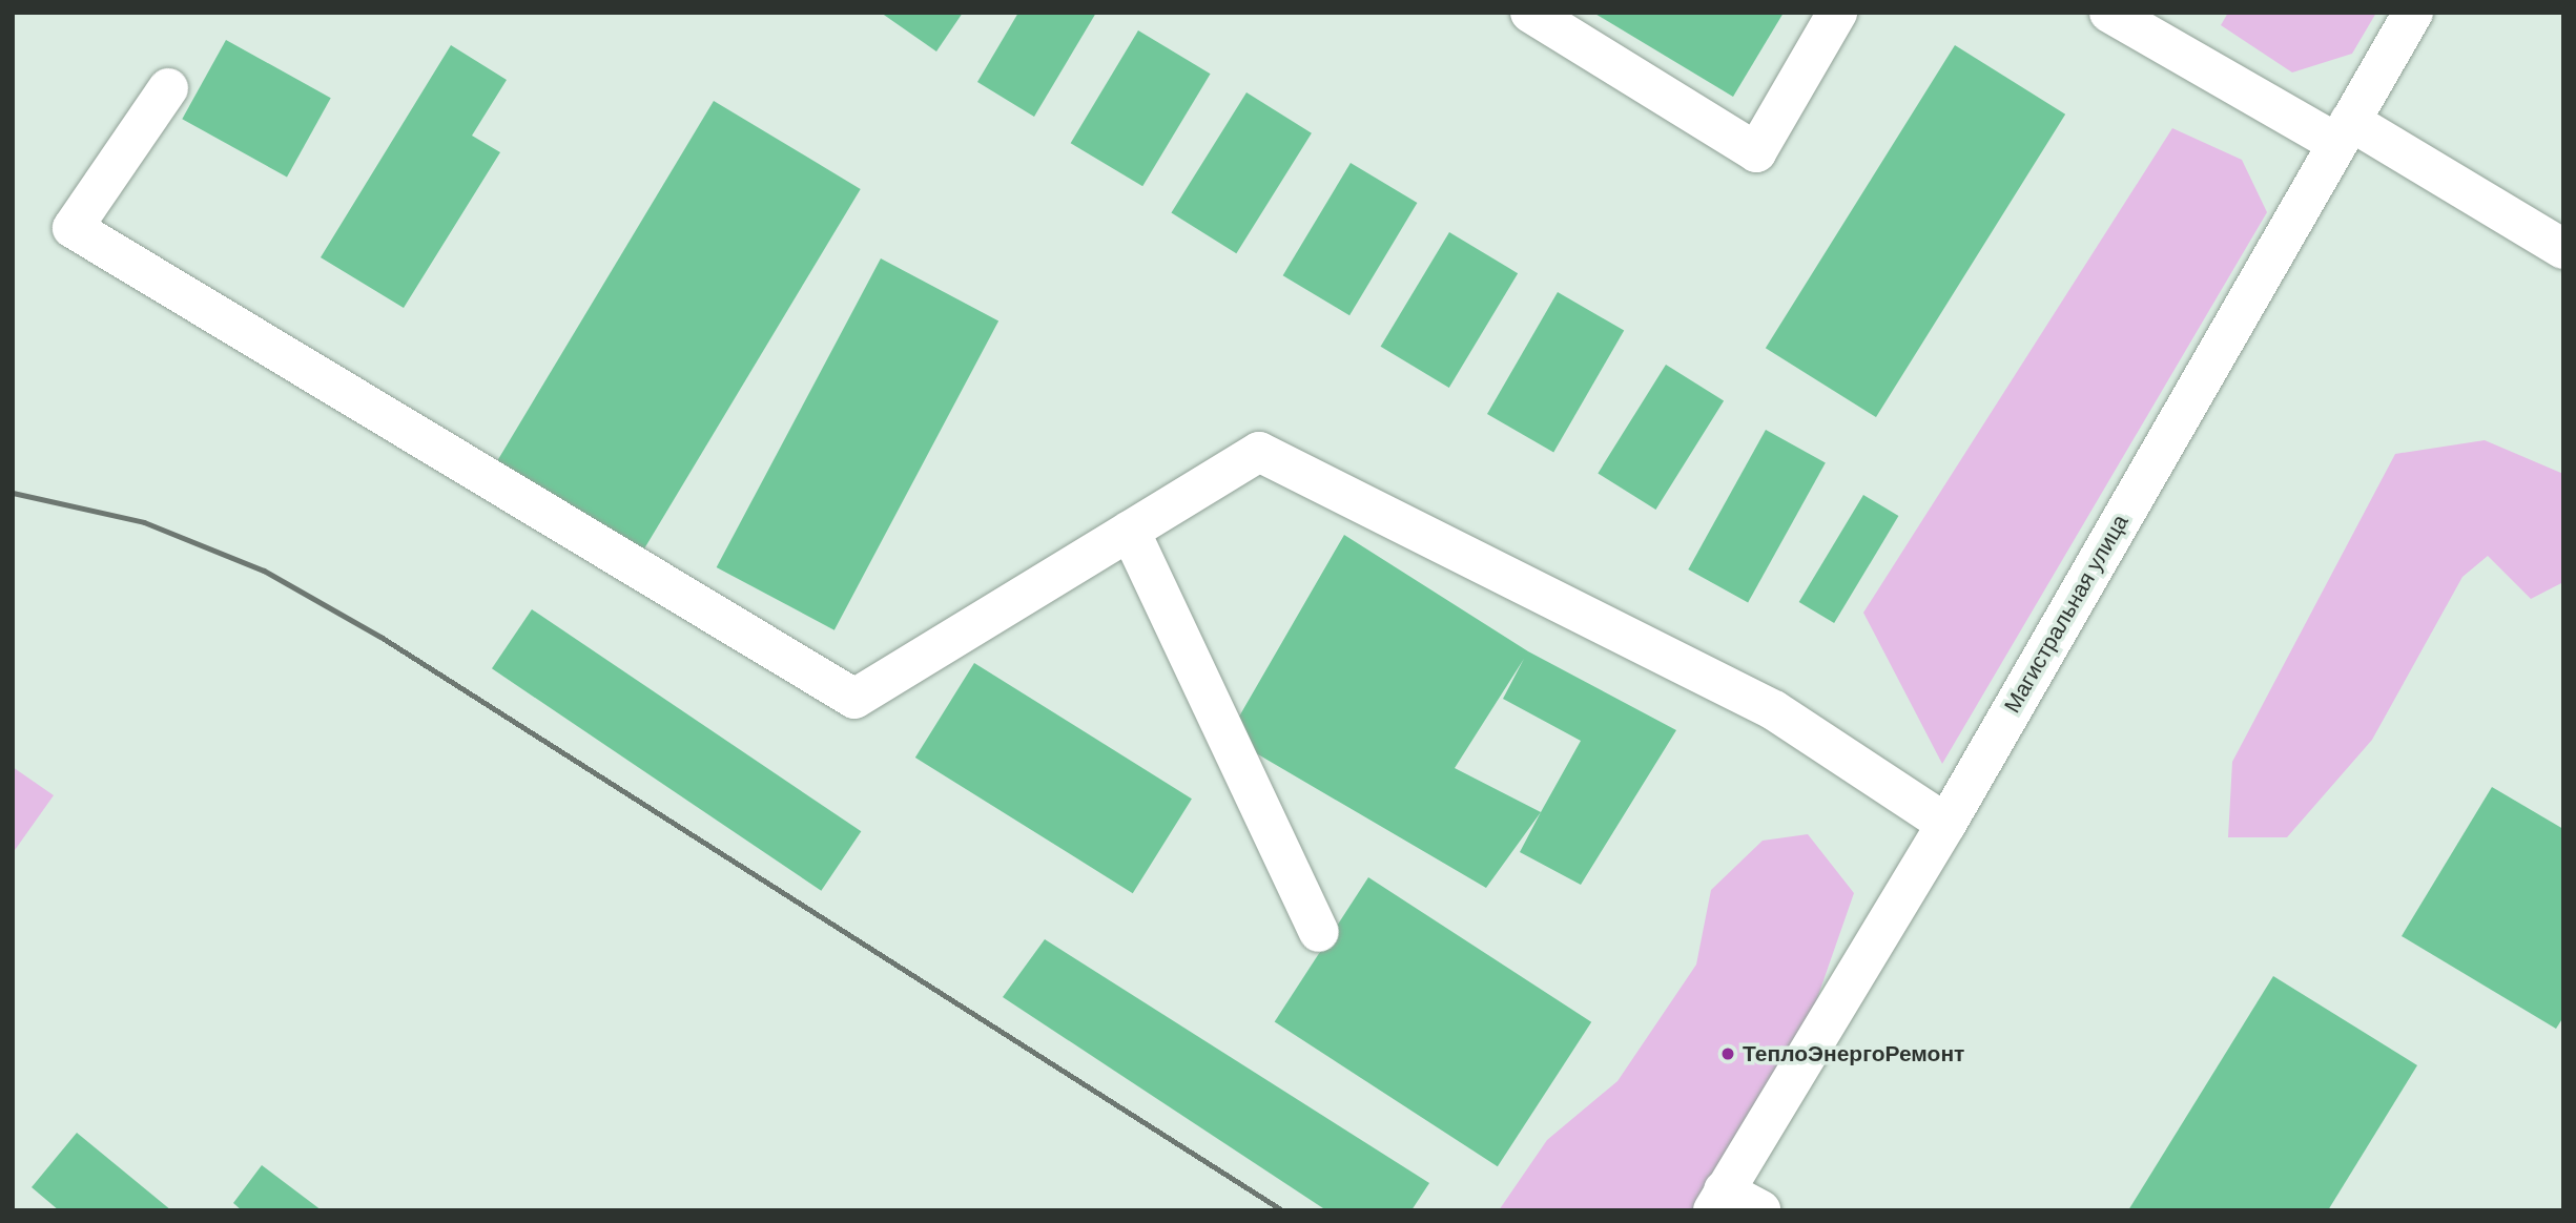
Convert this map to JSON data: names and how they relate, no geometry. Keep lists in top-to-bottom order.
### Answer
{
  "streets": {
    "main road": ["Магистральная улица"]
  },
  "places": ["ТеплоЭнергоРемонт"]
}
